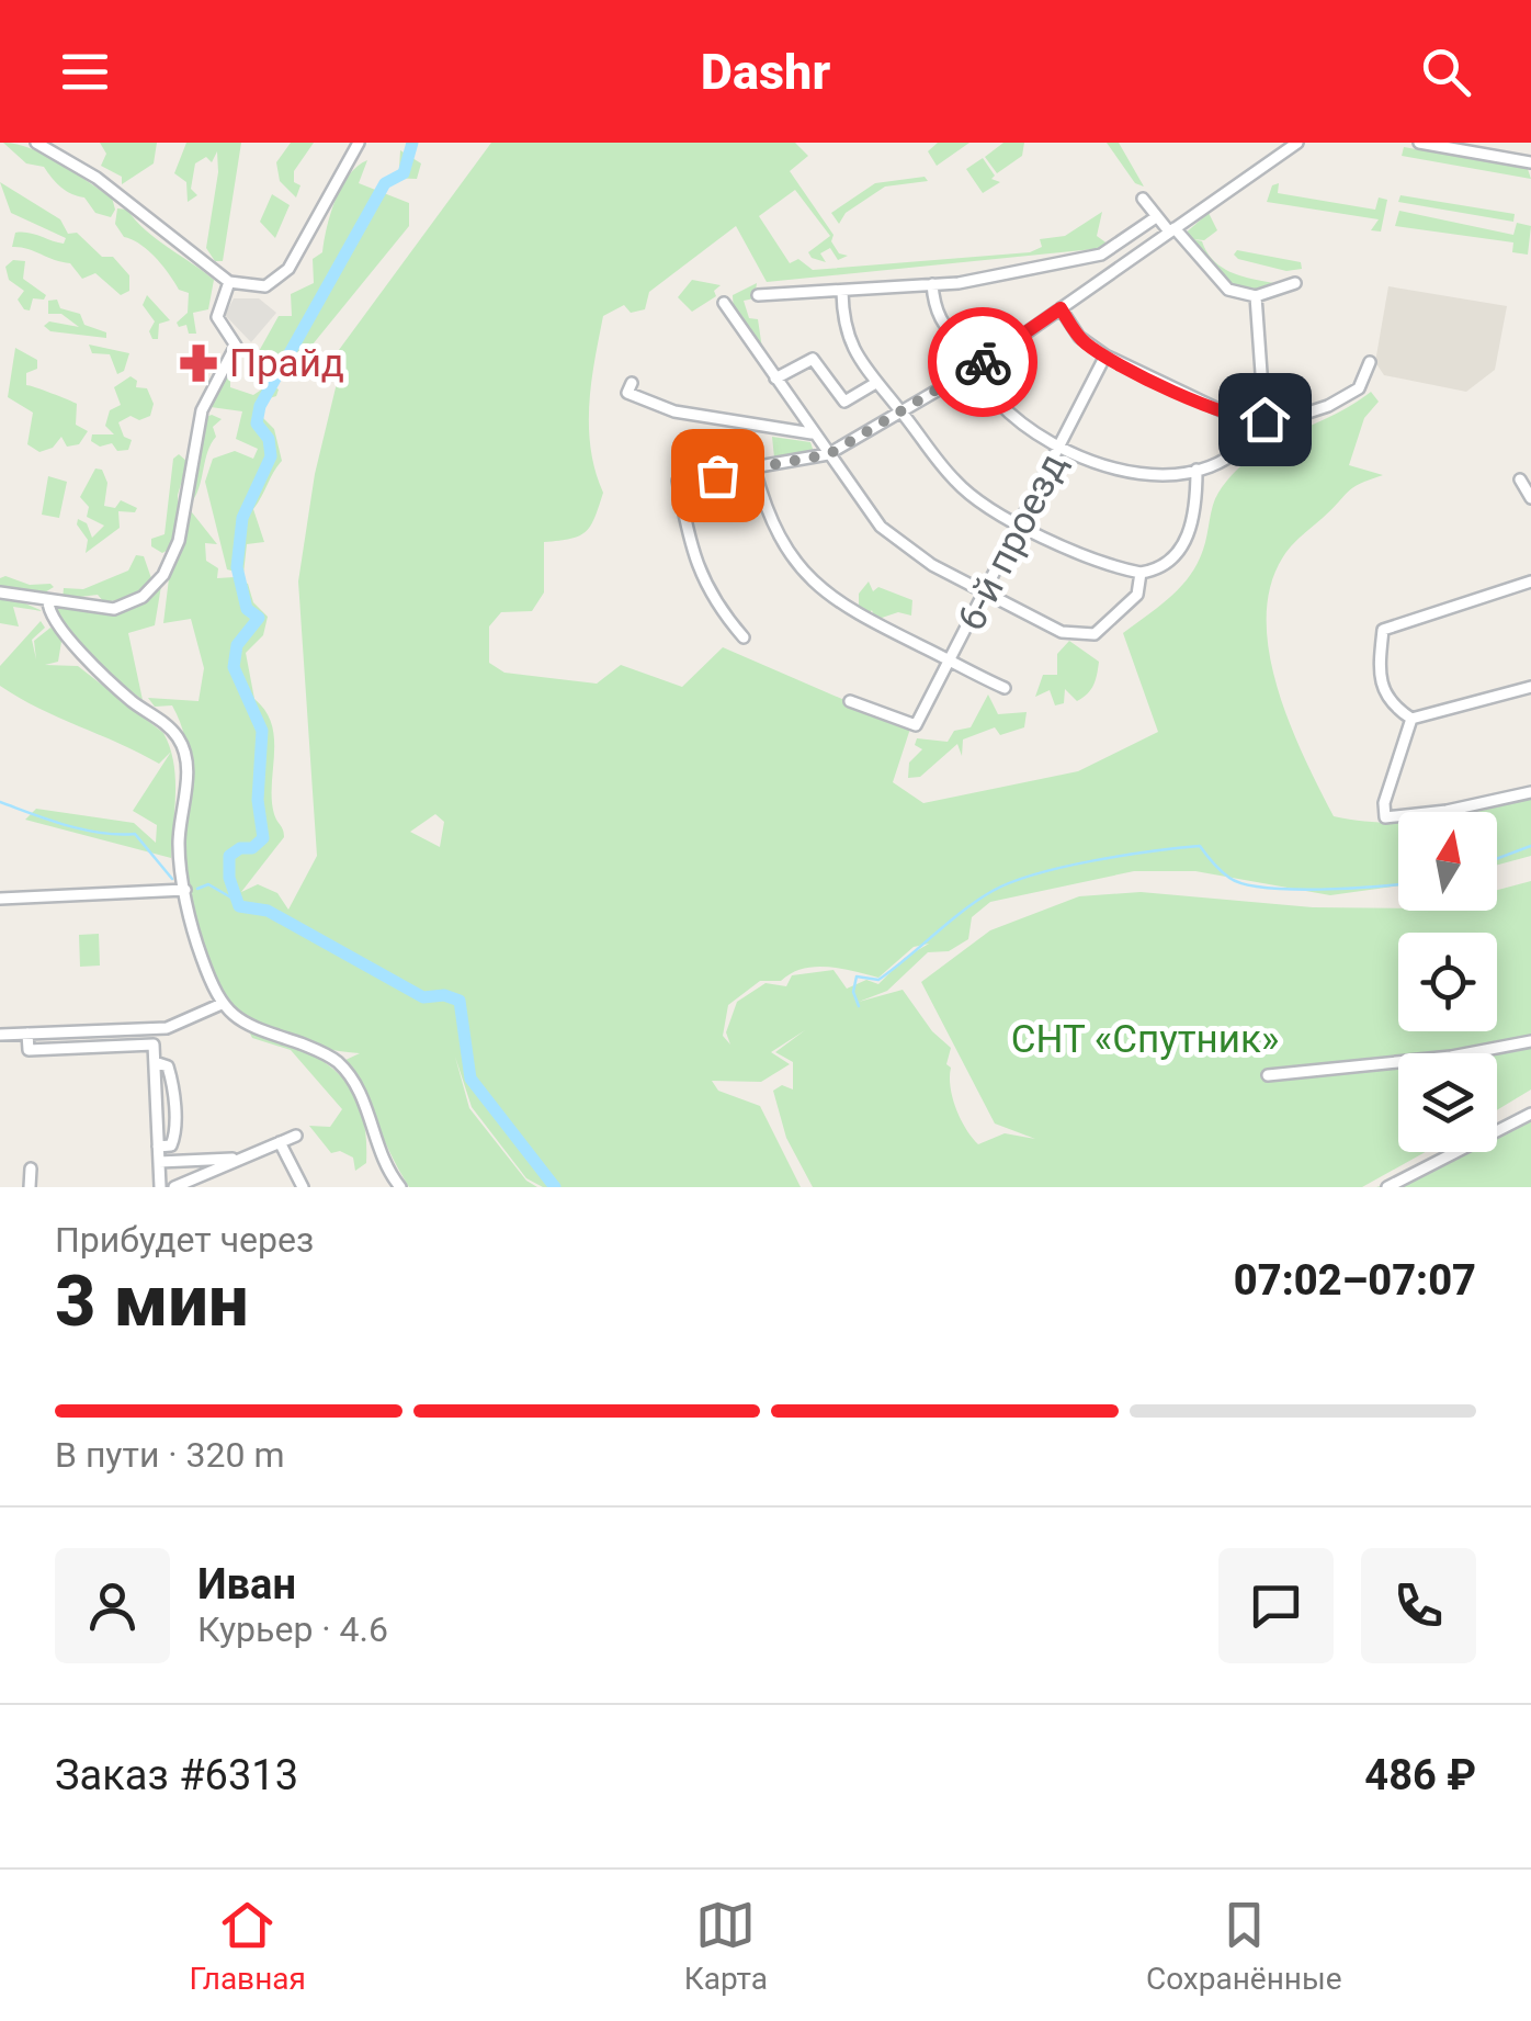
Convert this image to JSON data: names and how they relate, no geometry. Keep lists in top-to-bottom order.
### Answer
{
  "streets": {
    "street": ["6-й проезд"]
  },
  "parks": ["СНТ «Спутник»"],
  "places": {
    "pharmacy": ["Прайд"]
  },
  "north": "top",
  "page": {
    "header": "Dashr",
    "heading": ["3 мин", "Прибудет через", "07:02–07:07"],
    "panel": [
      "Иван",
      "Курьер · 4.6",
      "Заказ #6313",
      "486 ₽"
    ],
    "bar": "В пути · 320 m",
    "tabs": ["Главная", "Карта", "Сохранённые"]
  }
}
